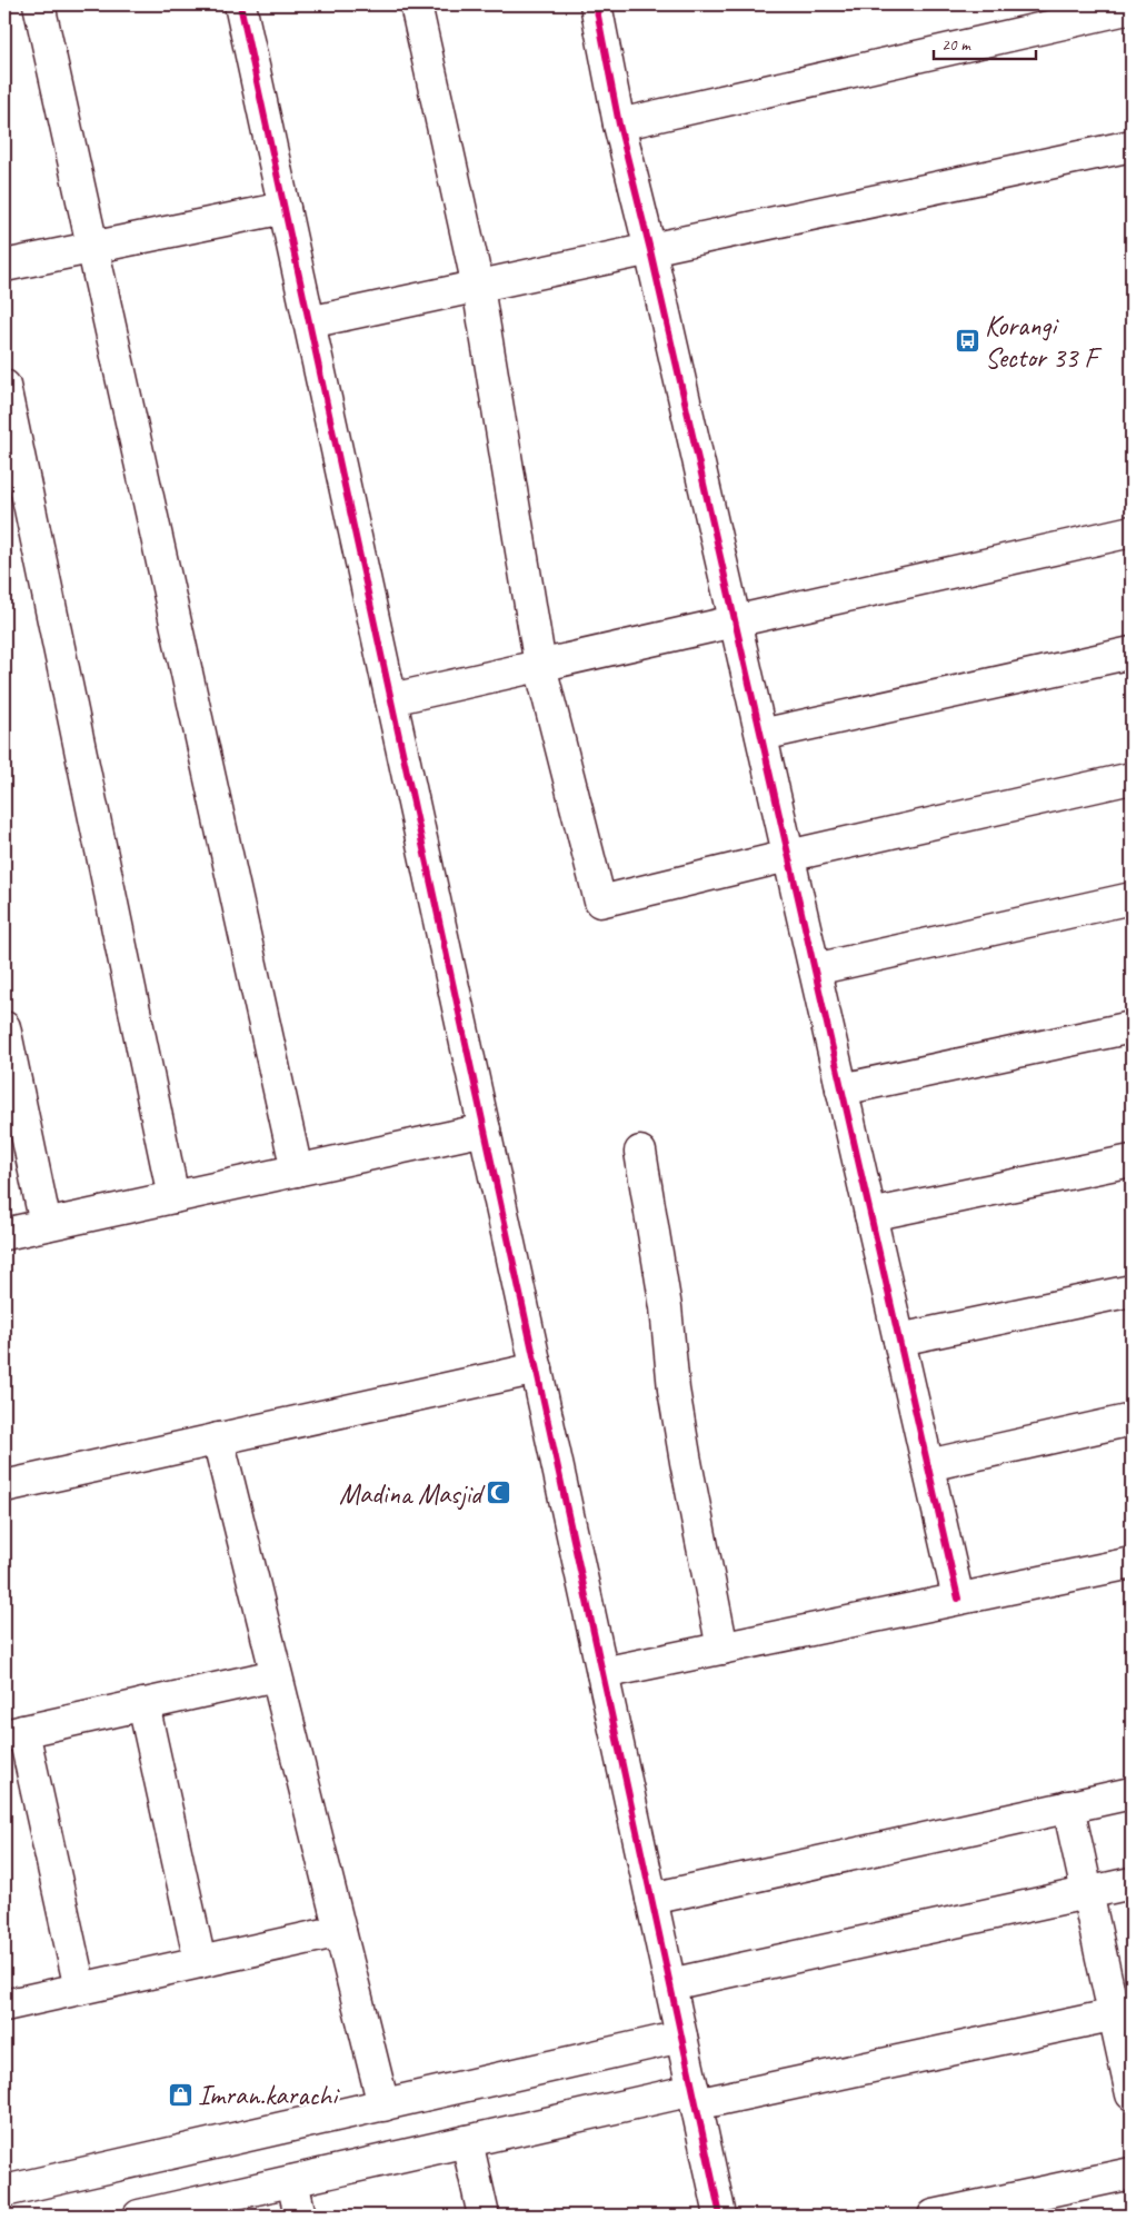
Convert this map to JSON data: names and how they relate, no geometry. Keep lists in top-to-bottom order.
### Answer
{
  "places": {
    "bus stop": ["Korangi Sector 33 F"],
    "mosque": ["Madina Masjid"],
    "shop": ["Imran.karachi"]
  },
  "scale_bar": "20 m"
}
